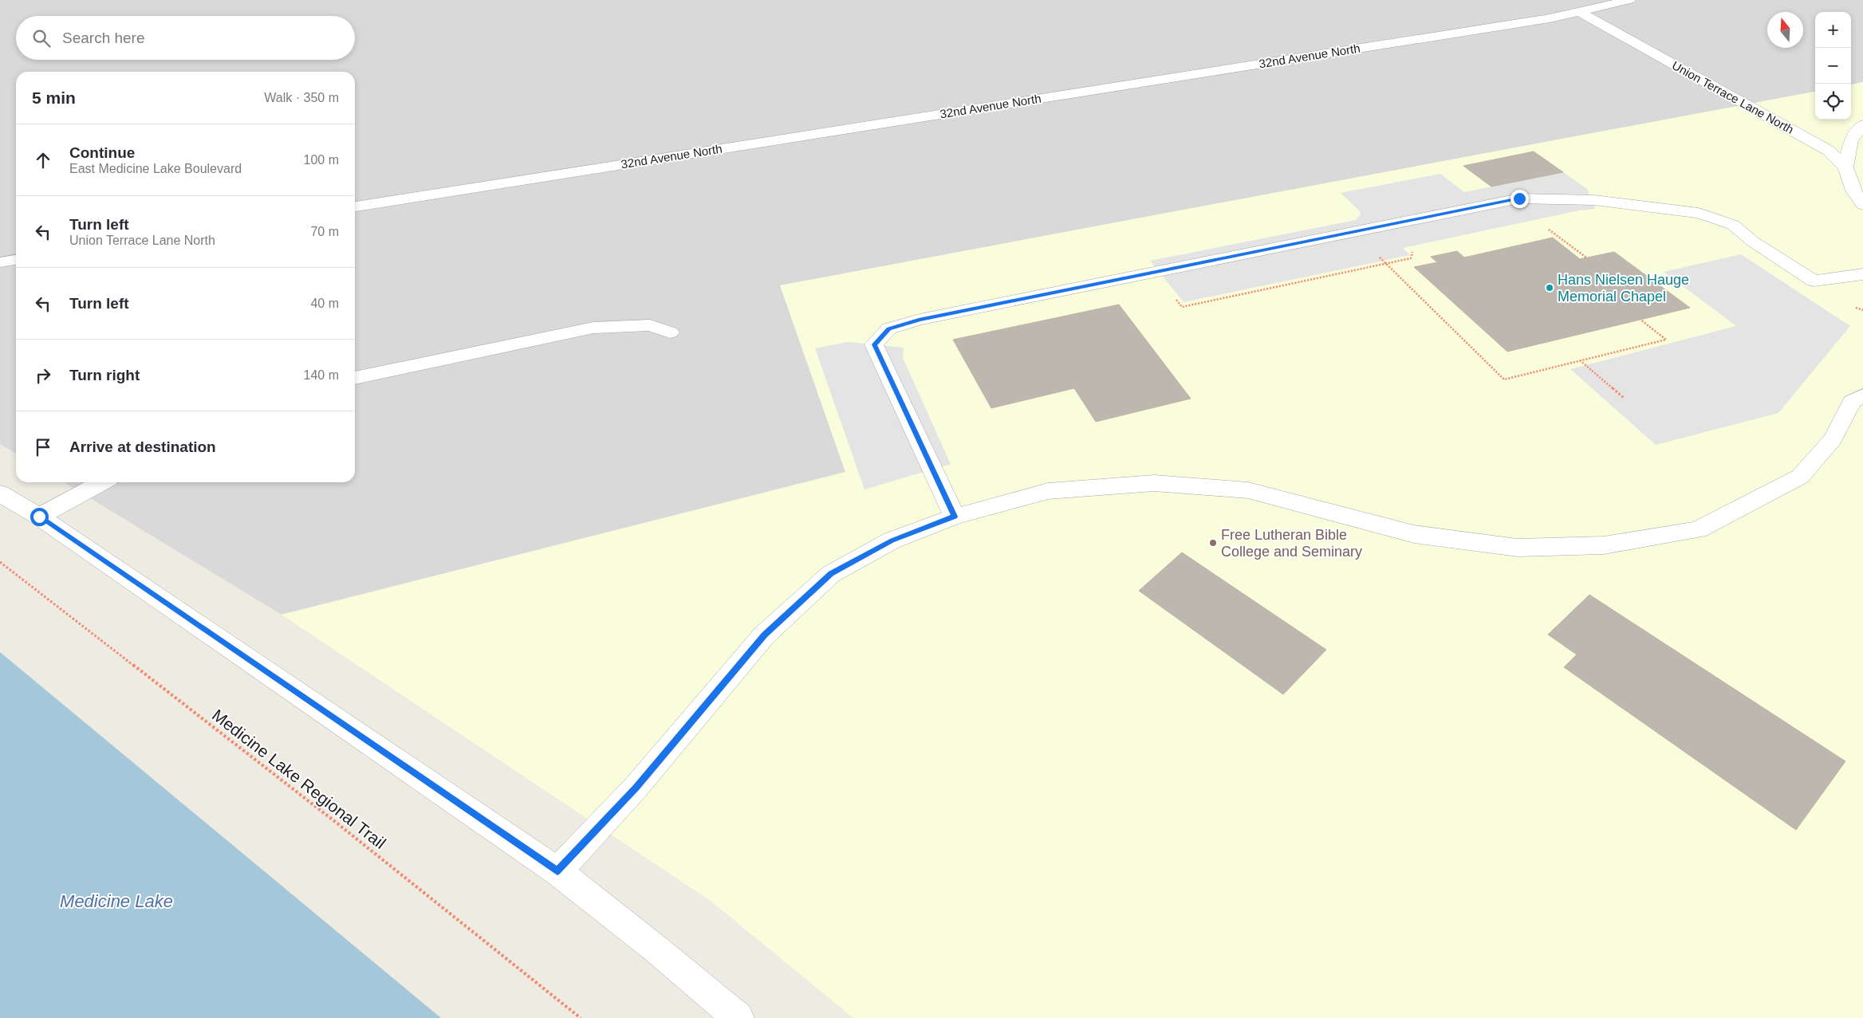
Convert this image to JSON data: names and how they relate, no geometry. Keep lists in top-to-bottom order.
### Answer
{
  "streets": {
    "street": ["32nd Avenue North", "Union Terrace Lane North"],
    "path": ["Medicine Lake Regional Trail"]
  },
  "crossings": [
    ["32nd Avenue North", "Union Terrace Lane North"]
  ],
  "water": ["Medicine Lake"],
  "places": ["Hans Nielsen Hauge Memorial Chapel", "Free Lutheran Bible College and Seminary"],
  "north": "top",
  "page": {
    "map_buttons": ["+", "−"],
    "search": "Search here",
    "heading": ["5 min", "Walk · 350 m"],
    "list": [
      ["Continue", "East Medicine Lake Boulevard", "100 m"],
      ["Turn left", "Union Terrace Lane North", "70 m"],
      ["Turn left", "40 m"],
      ["Turn right", "140 m"],
      "Arrive at destination"
    ]
  }
}
